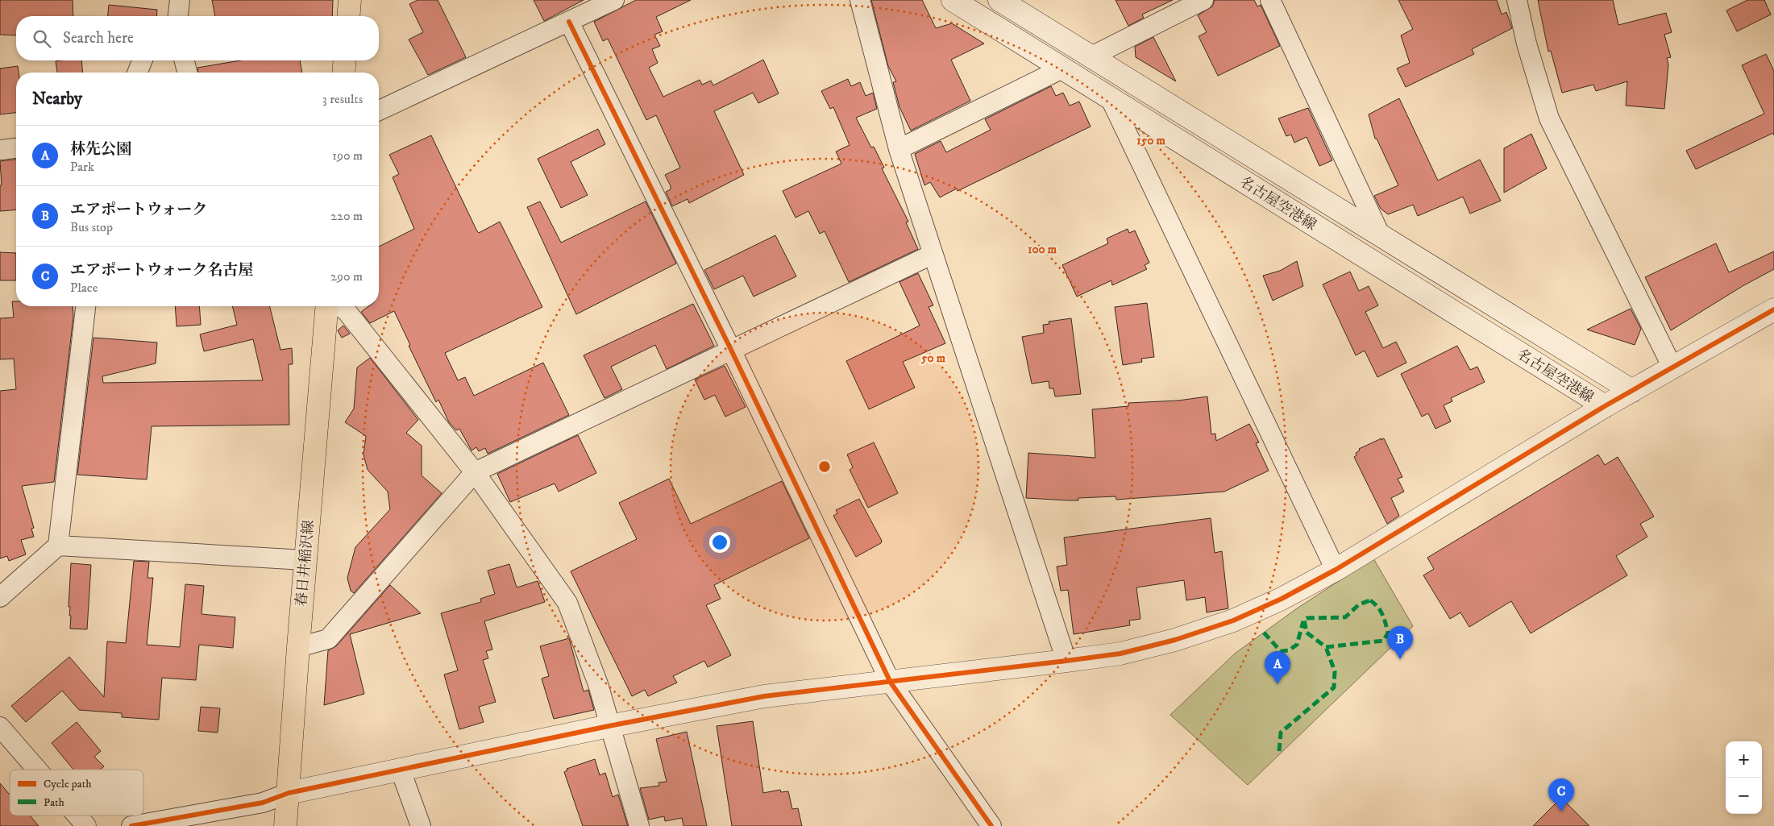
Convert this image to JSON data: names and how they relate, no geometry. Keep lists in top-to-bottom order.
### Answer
{
  "streets": {
    "main road": ["春日井稲沢線"],
    "street": ["名古屋空港線"]
  },
  "legend": ["Cycle path", "Path"],
  "page": {
    "search": "Search here",
    "heading": ["Nearby", "3 results"],
    "list": [
      {
        "mark": "A",
        "name": "林先公園",
        "note": "Park",
        "value": "190 m"
      },
      {
        "mark": "B",
        "name": "エアポートウォーク",
        "note": "Bus stop",
        "value": "220 m"
      },
      {
        "mark": "C",
        "name": "エアポートウォーク名古屋",
        "note": "Place",
        "value": "290 m"
      }
    ],
    "pins": ["B", "A", "C"],
    "map_buttons": ["+", "−"]
  },
  "rings": ["150 m", "100 m", "50 m"]
}
